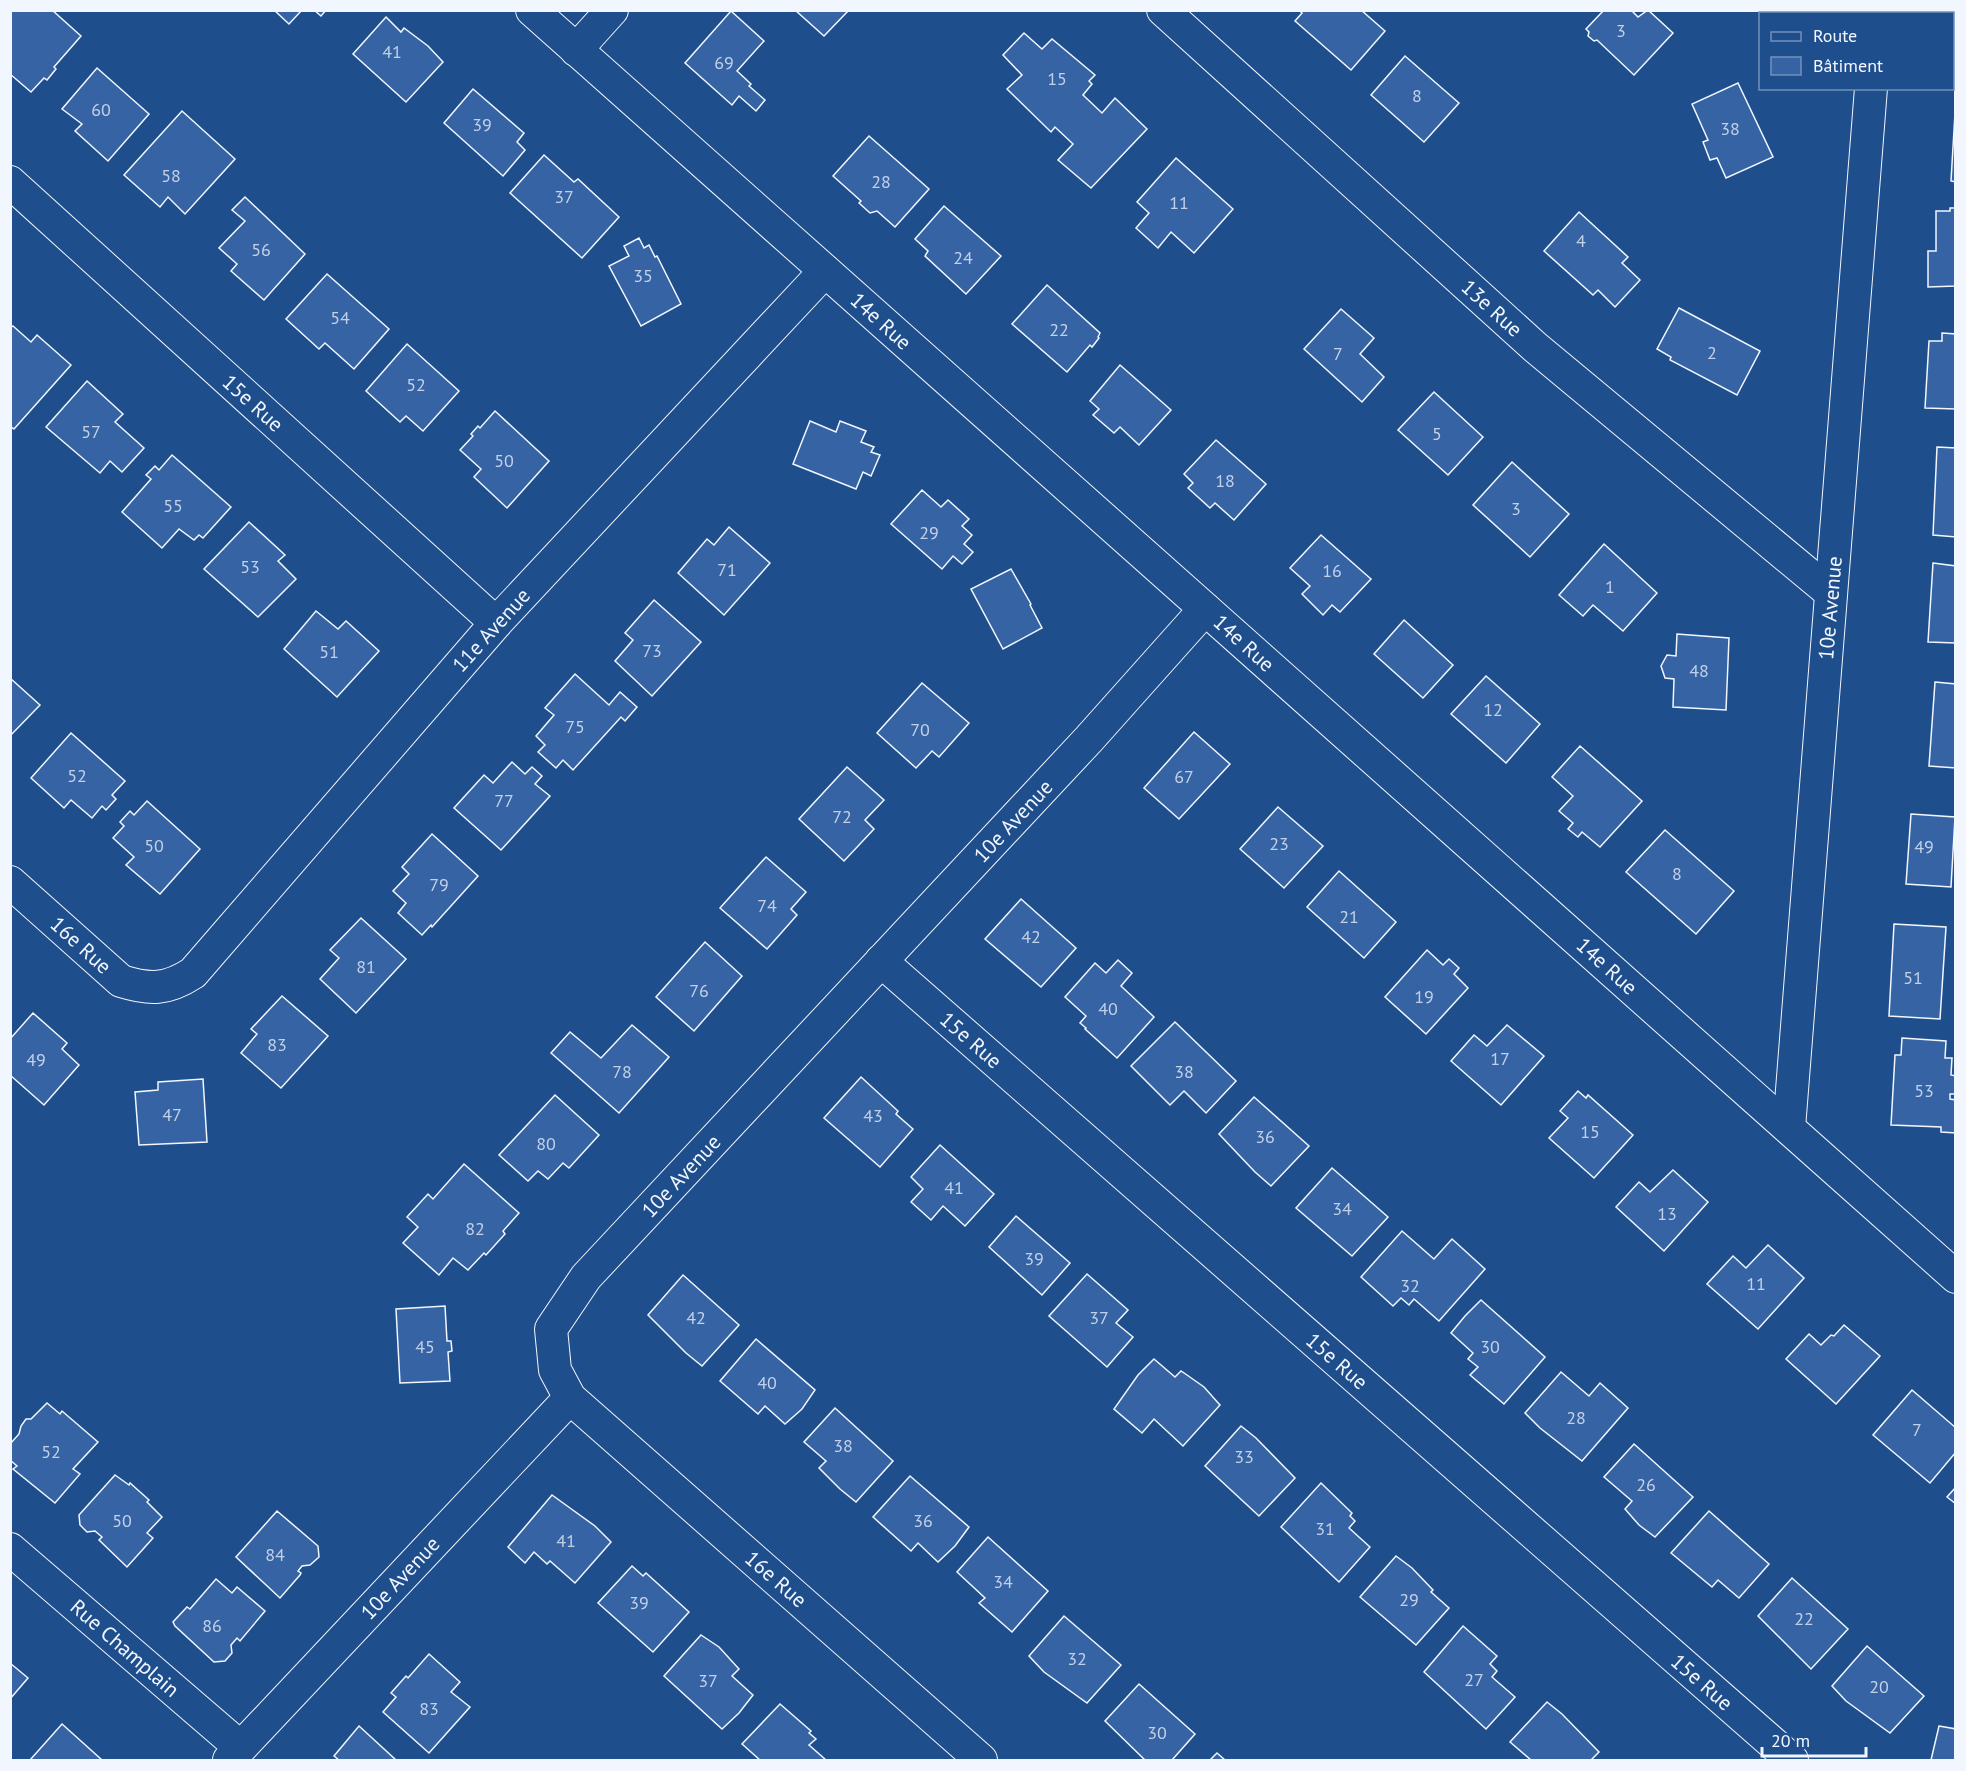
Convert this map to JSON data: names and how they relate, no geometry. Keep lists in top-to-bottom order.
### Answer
{
  "streets": {
    "street": [
      "13e Rue",
      "14e Rue",
      "15e Rue",
      "10e Avenue",
      "11e Avenue",
      "16e Rue",
      "Rue Champlain"
    ]
  },
  "crossings": [
    ["13e Rue", "10e Avenue"],
    ["14e Rue", "10e Avenue"],
    ["14e Rue", "11e Avenue"],
    ["15e Rue", "10e Avenue"],
    ["15e Rue", "11e Avenue"],
    ["10e Avenue", "16e Rue"],
    ["10e Avenue", "Rue Champlain"],
    ["11e Avenue", "16e Rue"]
  ],
  "house_numbers": [
    "3",
    "41",
    "69",
    "15",
    "8",
    "60",
    "39",
    "38",
    "58",
    "28",
    "37",
    "11",
    "4",
    "56",
    "24",
    "35",
    "54",
    "22",
    "2",
    "7",
    "52",
    "57",
    "5",
    "50",
    "18",
    "55",
    "3",
    "29",
    "53",
    "71",
    "16",
    "1",
    "73",
    "51",
    "48",
    "12",
    "75",
    "70",
    "52",
    "67",
    "77",
    "72",
    "23",
    "50",
    "49",
    "8",
    "79",
    "74",
    "21",
    "42",
    "81",
    "51",
    "76",
    "19",
    "40",
    "83",
    "17",
    "49",
    "78",
    "38",
    "53",
    "47",
    "43",
    "15",
    "36",
    "80",
    "41",
    "34",
    "13",
    "82",
    "39",
    "11",
    "32",
    "42",
    "37",
    "45",
    "30",
    "40",
    "28",
    "7",
    "38",
    "52",
    "33",
    "26",
    "50",
    "36",
    "31",
    "41",
    "84",
    "34",
    "29",
    "39",
    "22",
    "86",
    "32",
    "27",
    "37",
    "20",
    "83",
    "30"
  ],
  "legend": ["Route", "Bâtiment"],
  "scale_bar": "20 m"
}
